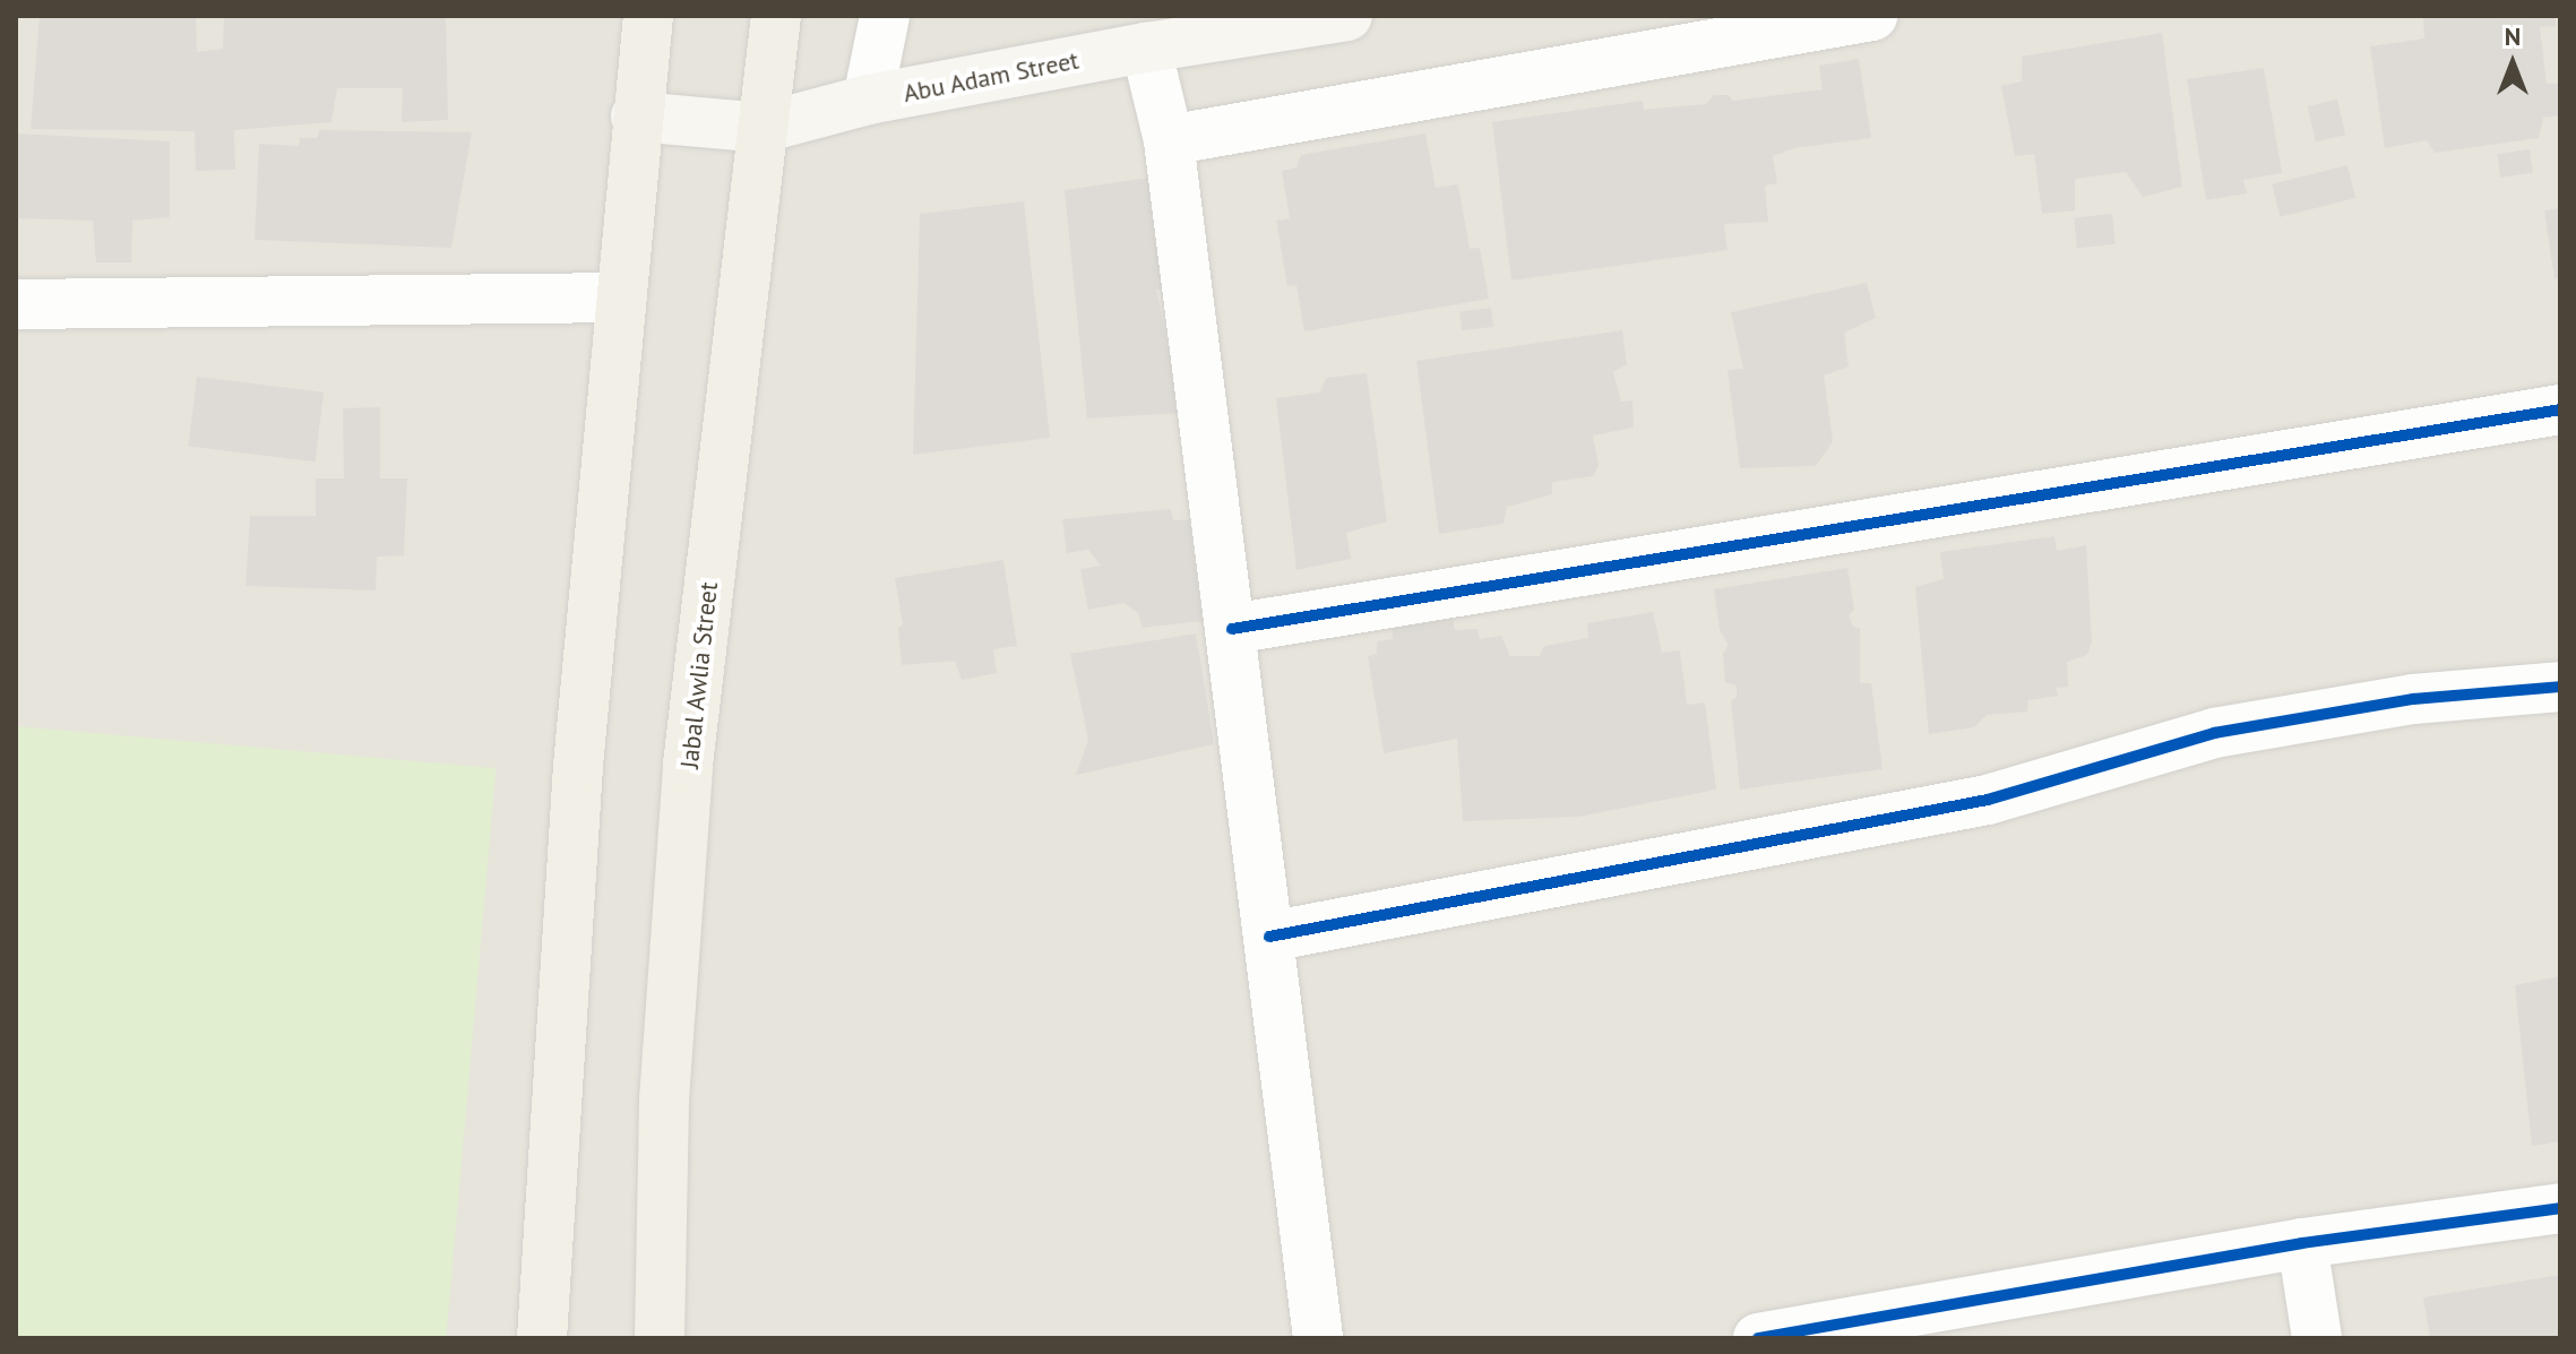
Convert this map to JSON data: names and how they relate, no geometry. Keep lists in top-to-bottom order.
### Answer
{
  "streets": {
    "main road": ["Jabal Awlia Street"],
    "street": ["Abu Adam Street"]
  },
  "crossings": [
    ["Abu Adam Street", "Jabal Awlia Street"]
  ],
  "north": "top"
}
